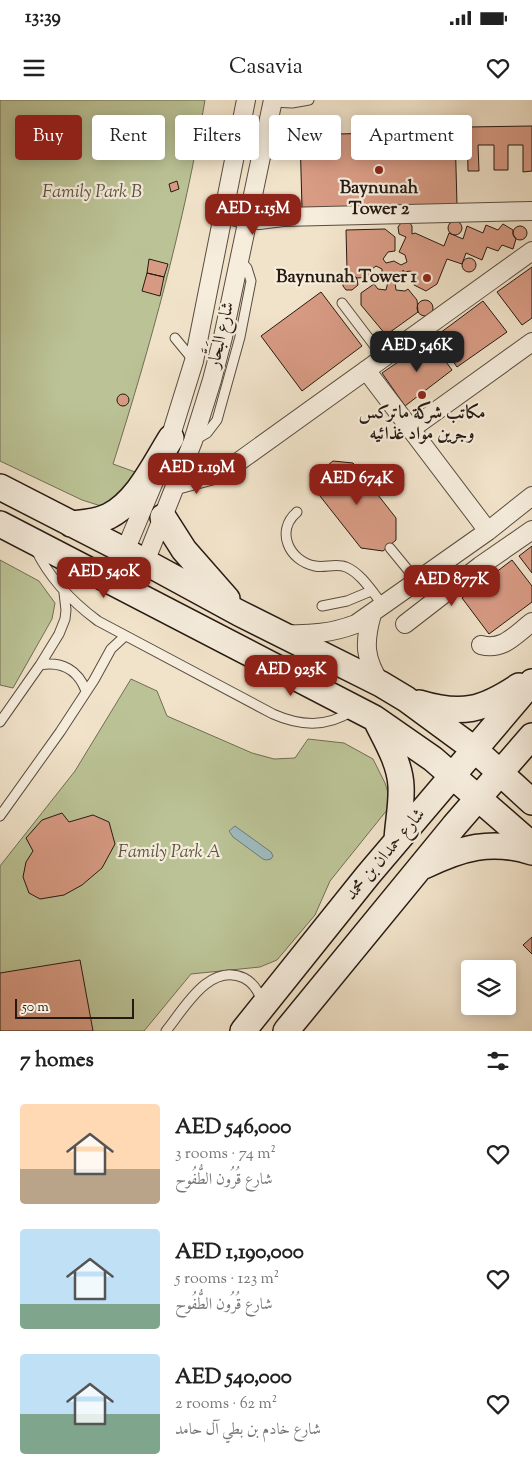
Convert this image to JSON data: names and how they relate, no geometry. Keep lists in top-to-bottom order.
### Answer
{
  "streets": {
    "street": ["شارع البَحَّار", "شارع حمدان بن محمد"]
  },
  "parks": ["Family Park B", "Family Park A"],
  "places": ["Baynunah Tower 2", "Baynunah Tower 1", "مكاتب شركة ماتركس وجرين مواد غذائيه"],
  "scale_bar": "50 m",
  "page": {
    "status": "13:39",
    "header": "Casavia",
    "chip": [
      "Buy",
      "Rent",
      "Filters",
      "New",
      "Apartment"
    ],
    "price": [
      "AED 1.15M",
      "AED 546K",
      "AED 1.19M",
      "AED 674K",
      "AED 540K",
      "AED 877K",
      "AED 925K"
    ],
    "scale": "50 m",
    "heading": "7 homes",
    "list": [
      {
        "name": "AED 546,000",
        "note": "3 rooms · 74 m² · شارع قُرُون الطُّفُوح"
      },
      {
        "name": "AED 1,190,000",
        "note": "5 rooms · 123 m² · شارع قُرُون الطُّفُوح"
      },
      {
        "name": "AED 540,000",
        "note": "2 rooms · 62 m² · شارع خادم بن بطي آل حامد"
      }
    ]
  }
}
